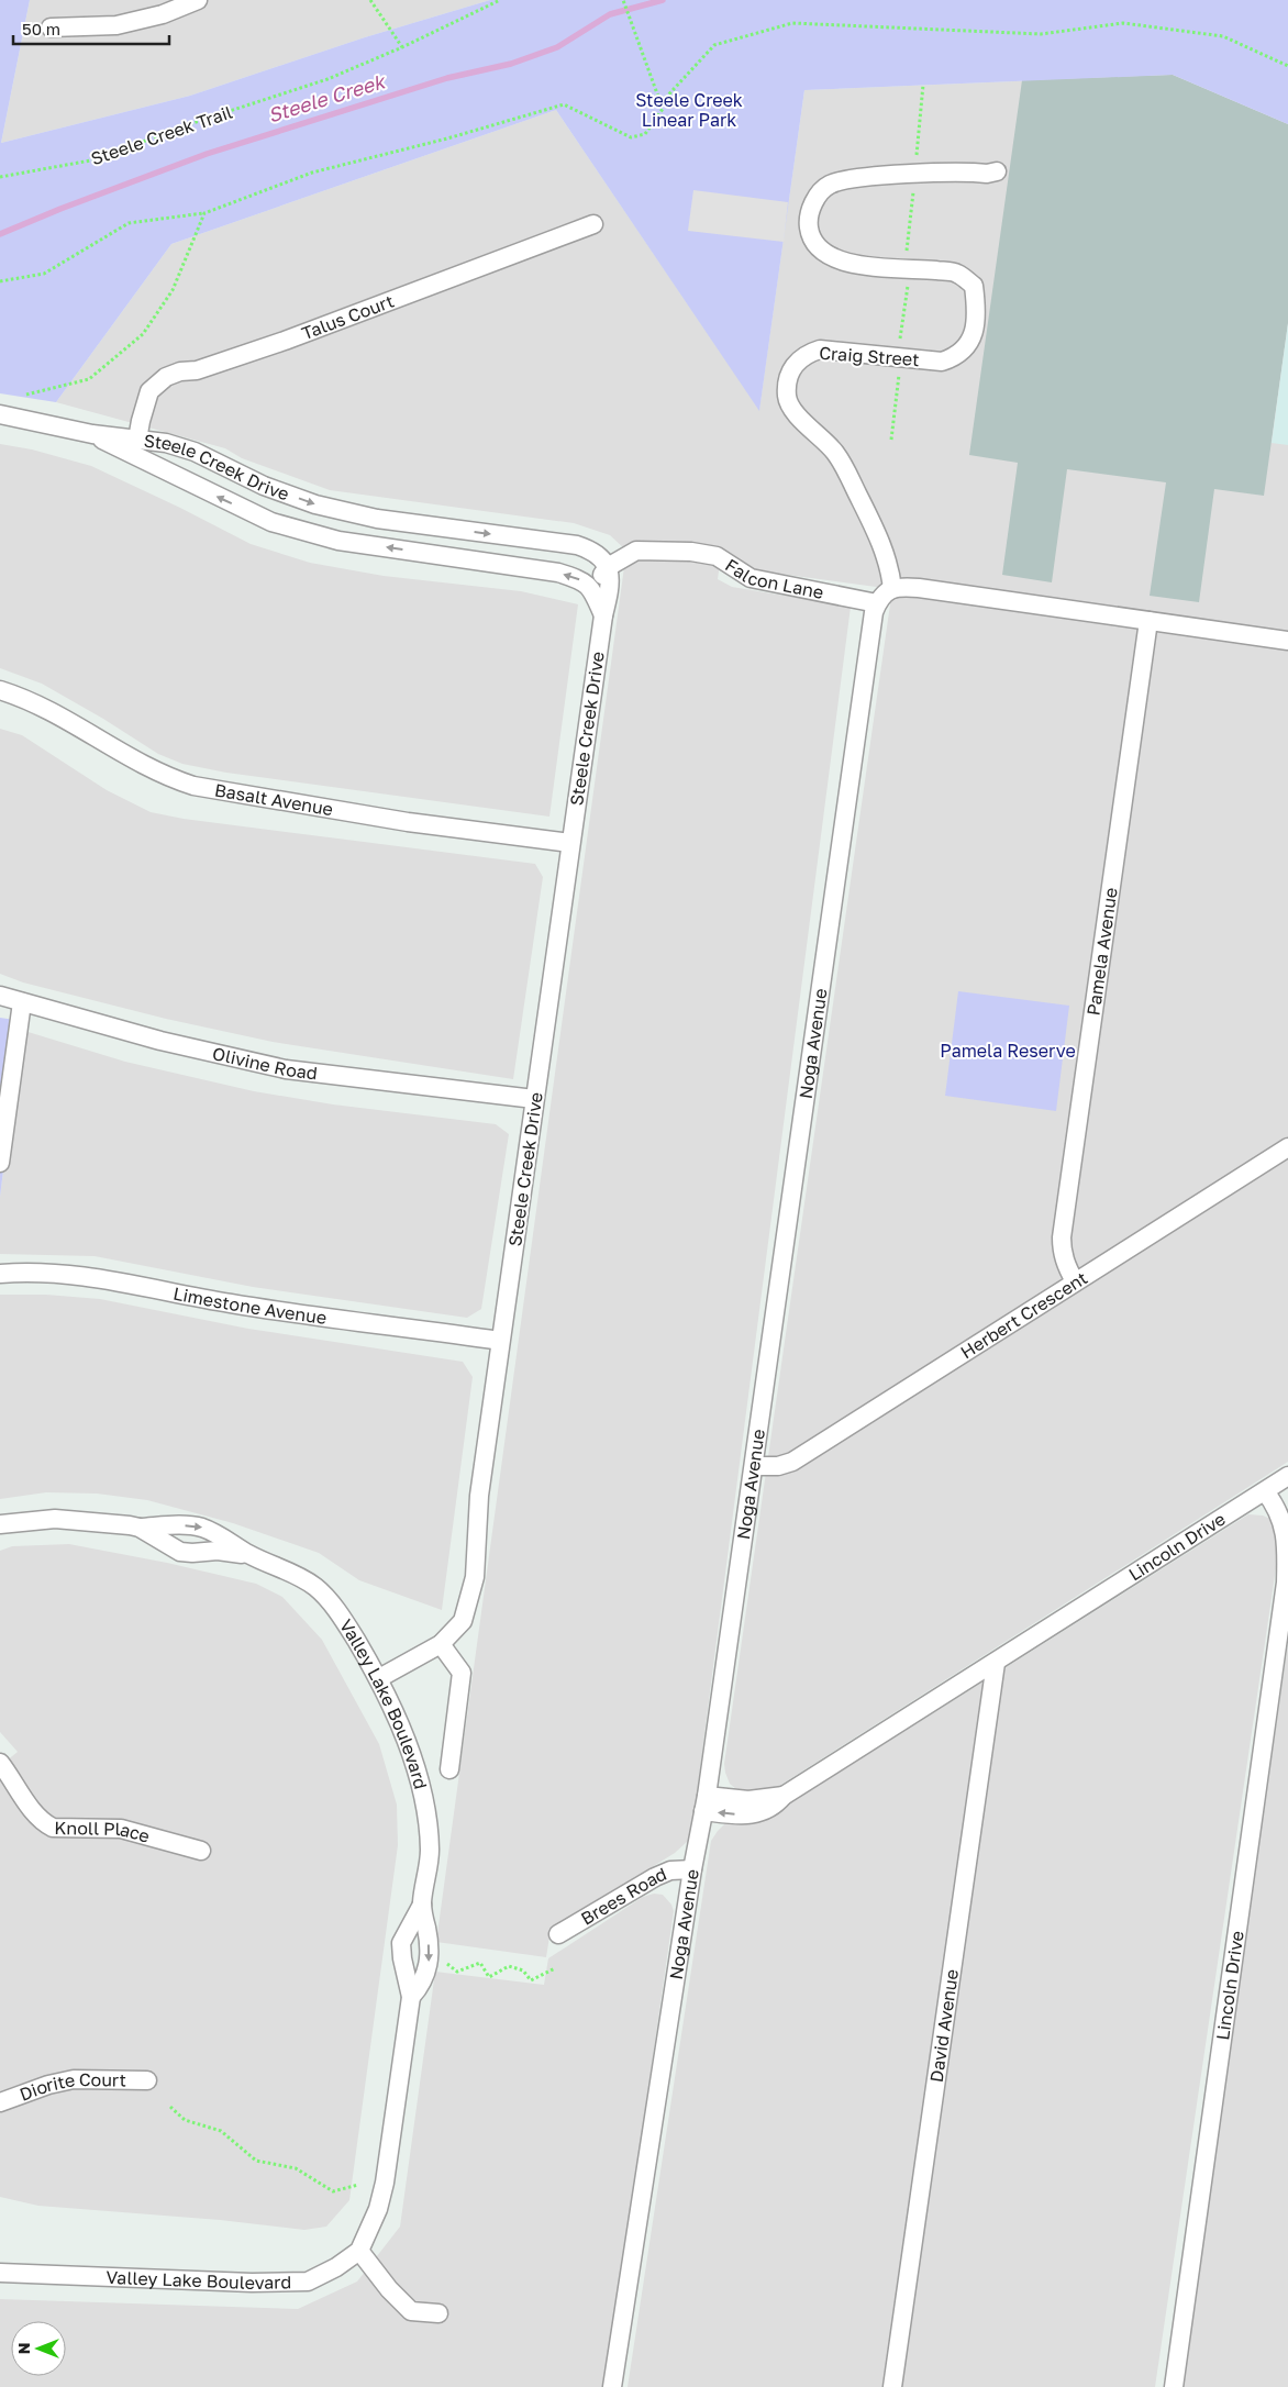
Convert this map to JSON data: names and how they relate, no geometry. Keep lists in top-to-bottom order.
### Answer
{
  "streets": {
    "street": [
      "Talus Court",
      "Craig Street",
      "Steele Creek Drive",
      "Falcon Lane",
      "Basalt Avenue",
      "Pamela Avenue",
      "Noga Avenue",
      "Olivine Road",
      "Limestone Avenue",
      "Herbert Crescent",
      "Lincoln Drive",
      "Valley Lake Boulevard",
      "Knoll Place",
      "Brees Road",
      "David Avenue",
      "Diorite Court"
    ],
    "path": ["Steele Creek Trail"]
  },
  "crossings": [
    ["Talus Court", "Steele Creek Drive"],
    ["Steele Creek Drive", "Falcon Lane"],
    ["Steele Creek Drive", "Basalt Avenue"],
    ["Steele Creek Drive", "Olivine Road"],
    ["Steele Creek Drive", "Limestone Avenue"],
    ["Steele Creek Drive", "Valley Lake Boulevard"],
    ["Falcon Lane", "Noga Avenue"],
    ["Pamela Avenue", "Herbert Crescent"],
    ["Noga Avenue", "Herbert Crescent"],
    ["Noga Avenue", "Lincoln Drive"],
    ["Noga Avenue", "Brees Road"],
    ["Lincoln Drive", "David Avenue"]
  ],
  "water": ["Steele Creek"],
  "parks": ["Steele Creek Linear Park", "Pamela Reserve"],
  "scale_bar": "50 m",
  "north": "left"
}
